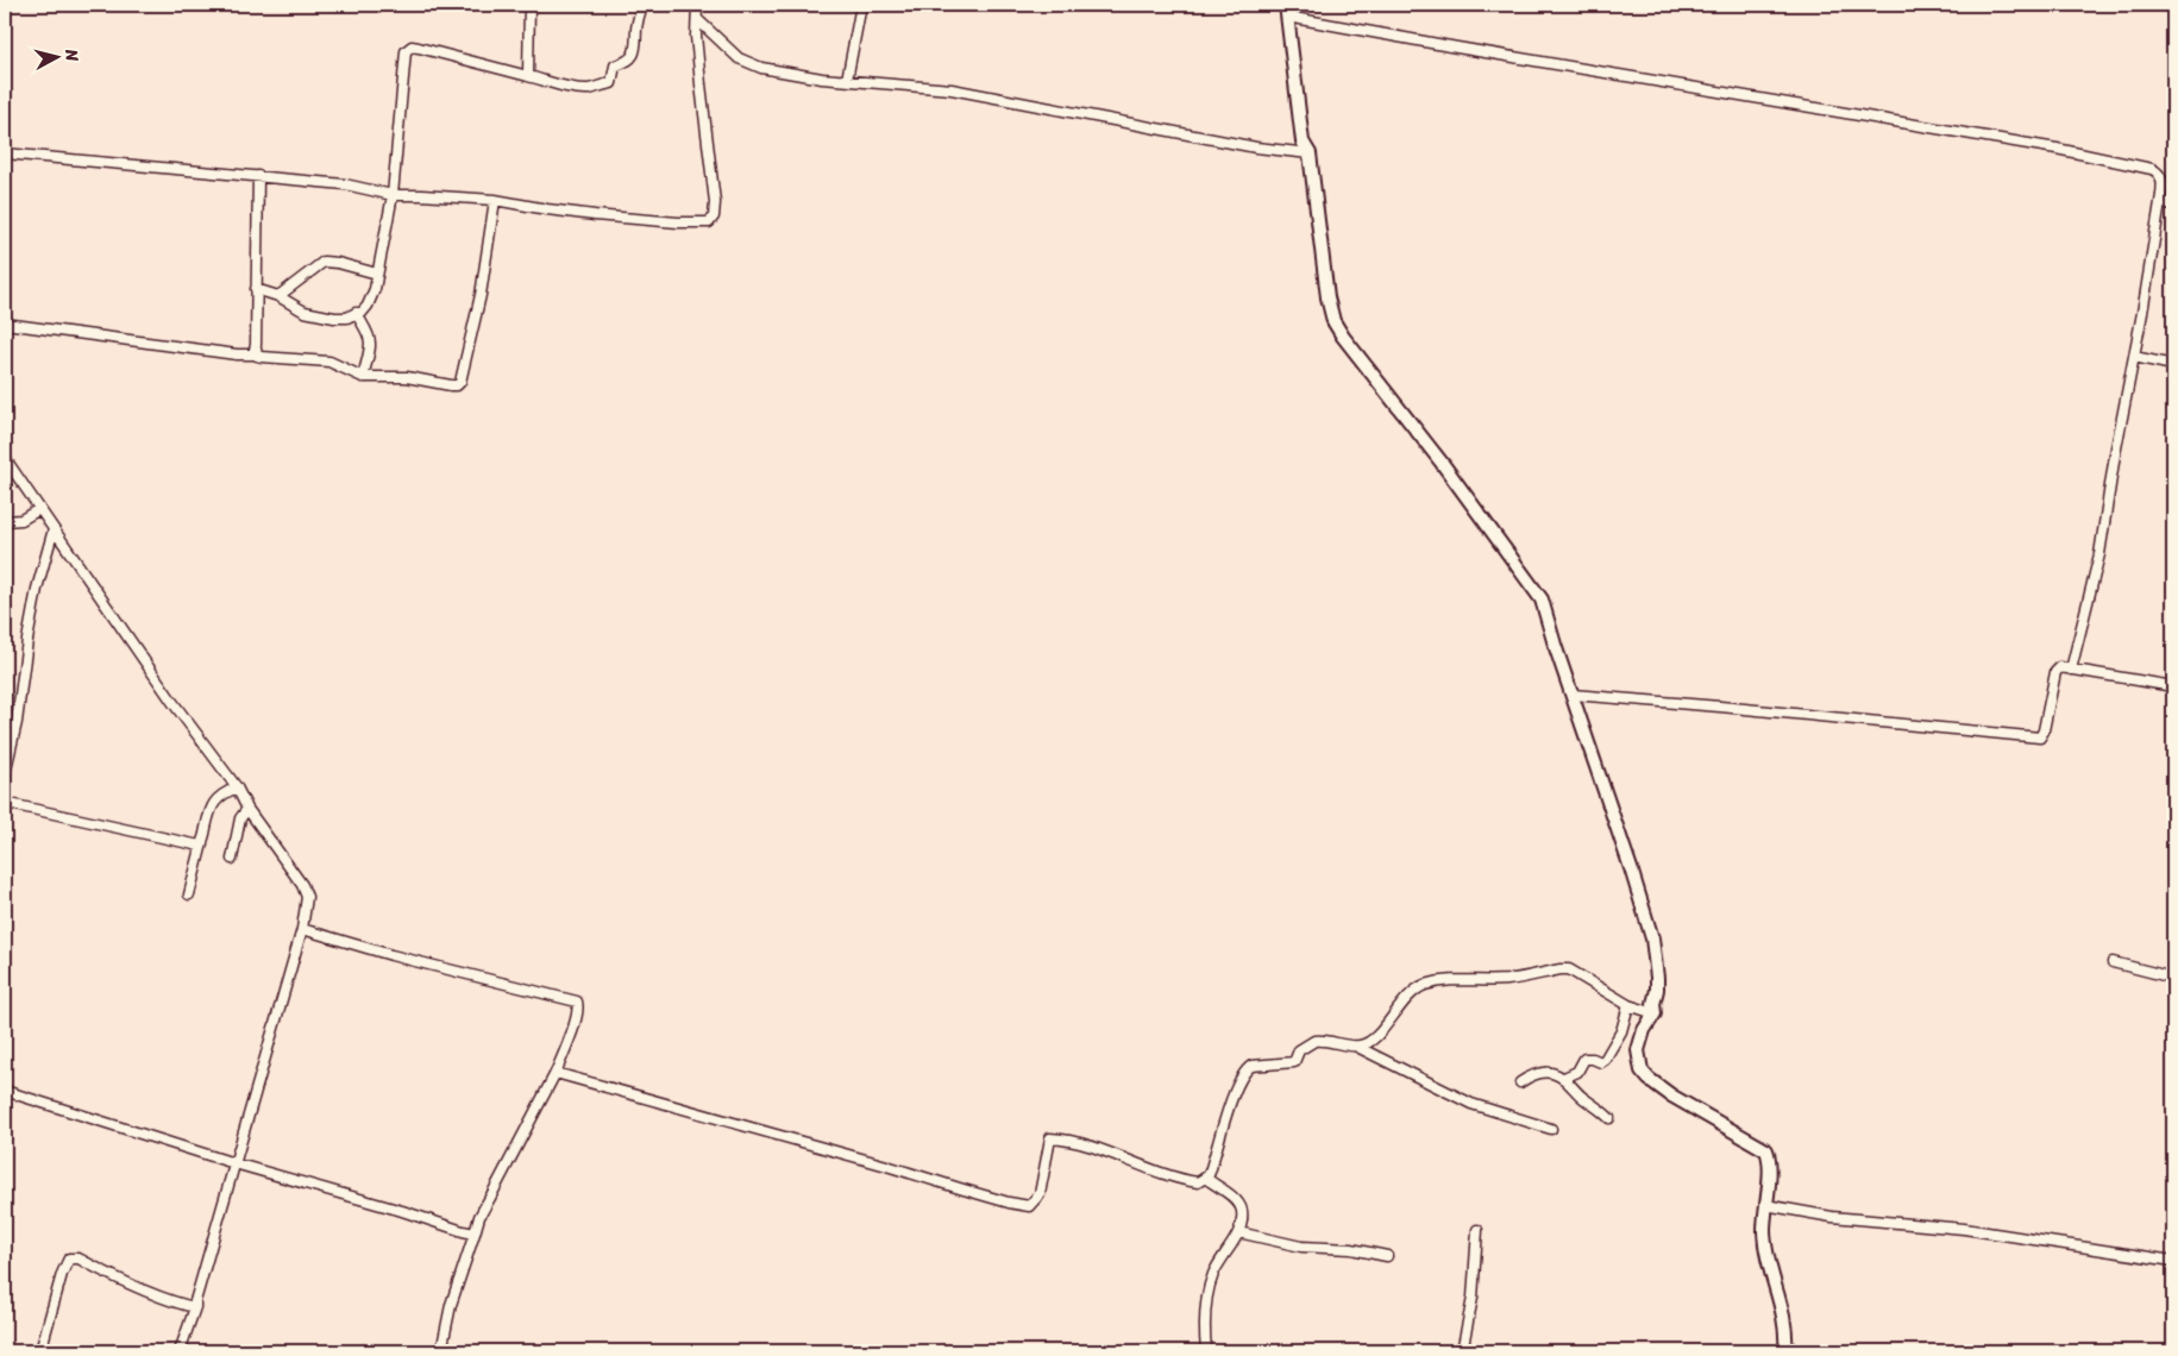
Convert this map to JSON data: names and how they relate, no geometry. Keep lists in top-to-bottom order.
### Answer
{
  "north": "right"
}
